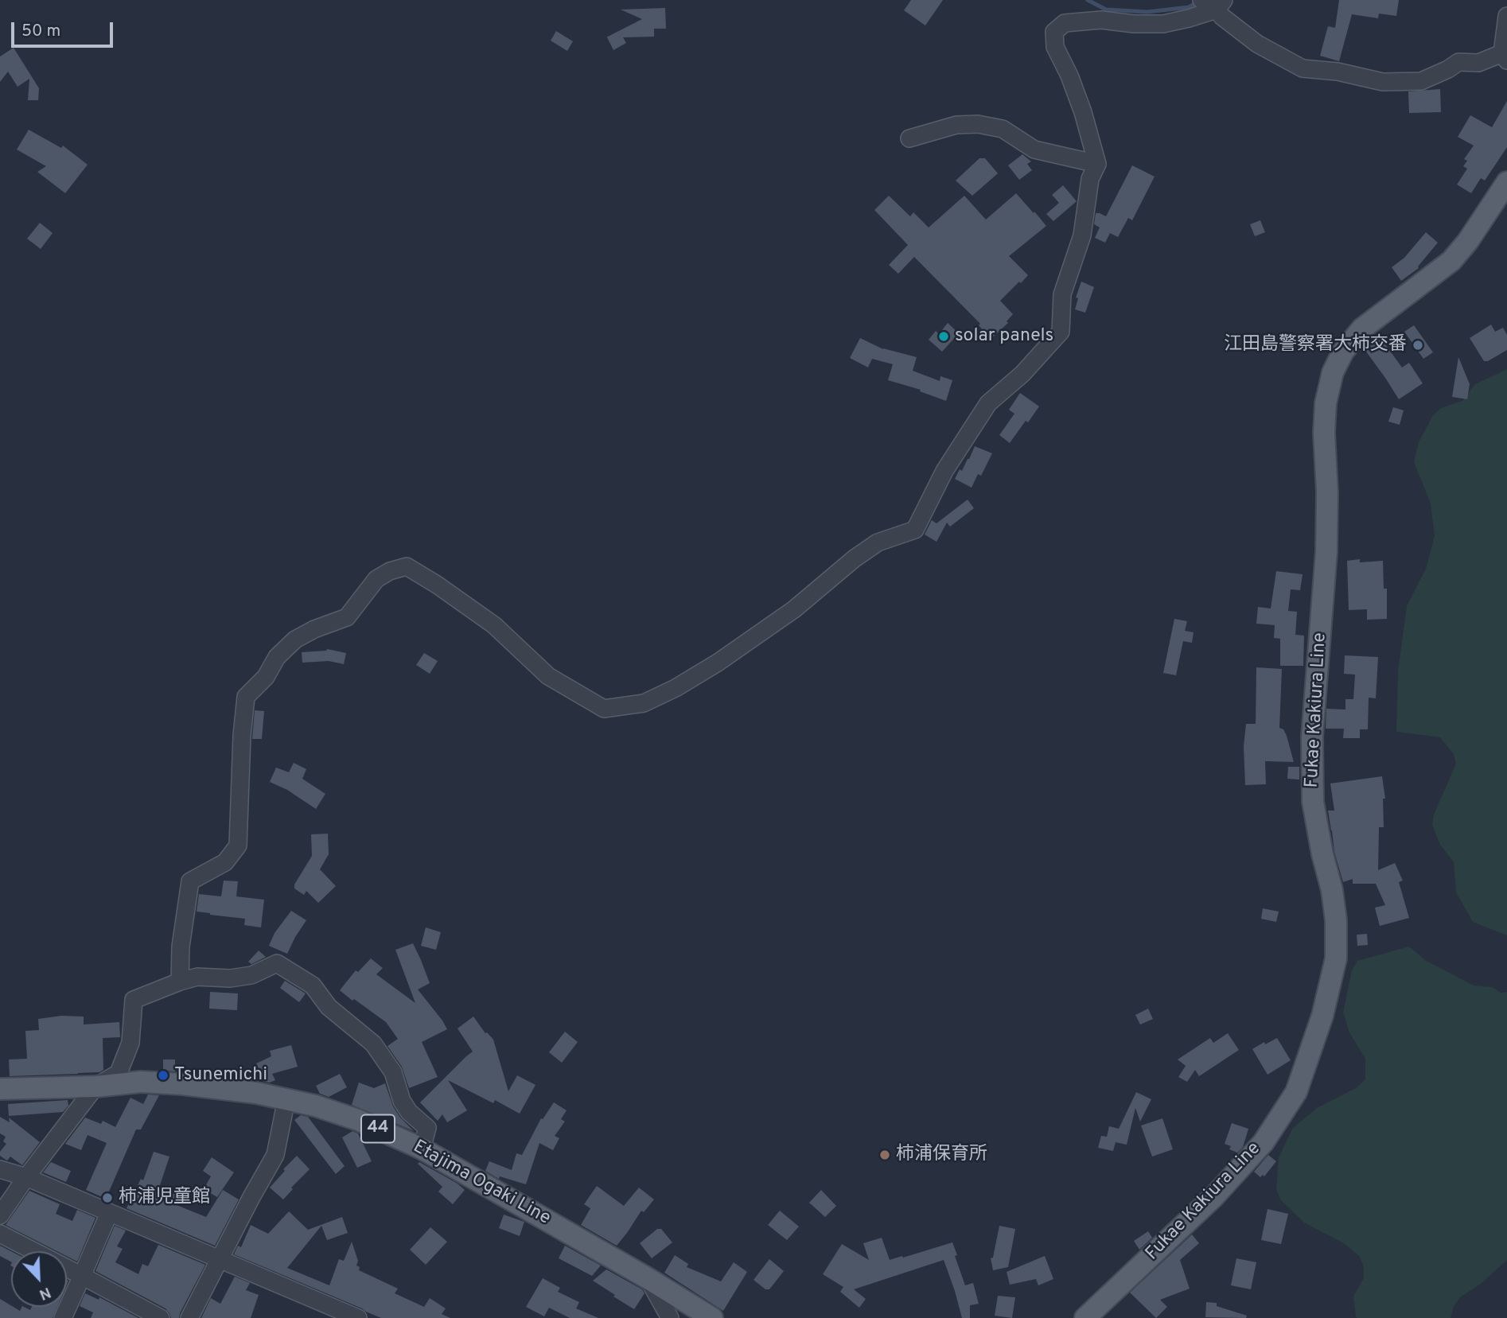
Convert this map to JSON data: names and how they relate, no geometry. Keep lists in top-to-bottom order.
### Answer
{
  "streets": {
    "main road": ["Fukae Kakiura Line", "44", "Etajima Ogaki Line"]
  },
  "places": [
    "solar panels",
    "江田島警察署大柿交番",
    "Tsunemichi",
    "柿浦保育所",
    "柿浦児童館"
  ],
  "scale_bar": "50 m",
  "north": "bottom right"
}
